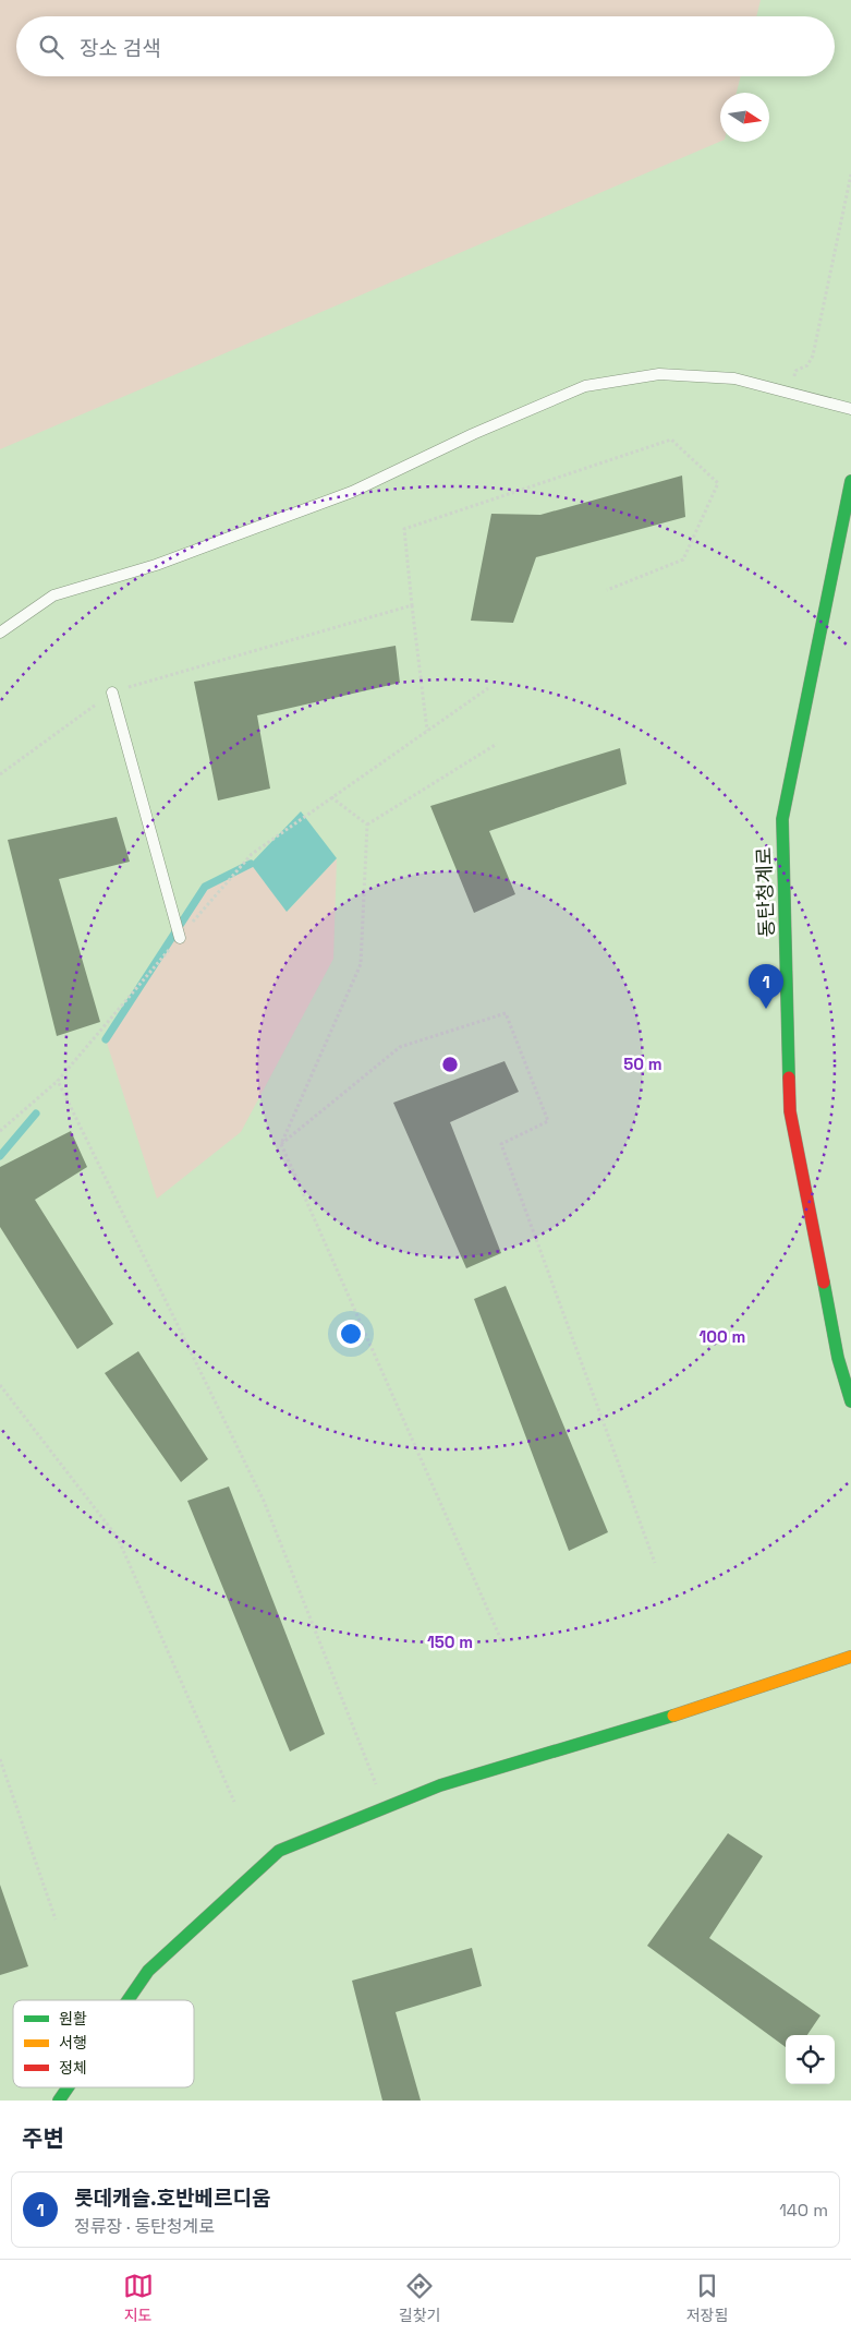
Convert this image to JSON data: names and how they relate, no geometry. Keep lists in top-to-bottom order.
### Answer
{
  "streets": {
    "street": ["동탄청계로"]
  },
  "legend": ["원활", "서행", "정체"],
  "north": "right",
  "page": {
    "search": "장소 검색",
    "pins": "1",
    "heading": "주변",
    "list": [
      {
        "mark": "1",
        "name": "롯데캐슬.호반베르디움",
        "note": "정류장 · 동탄청계로",
        "value": "140 m"
      }
    ],
    "nav": ["지도", "길찾기", "저장됨"]
  },
  "rings": ["50 m", "100 m", "150 m"]
}
